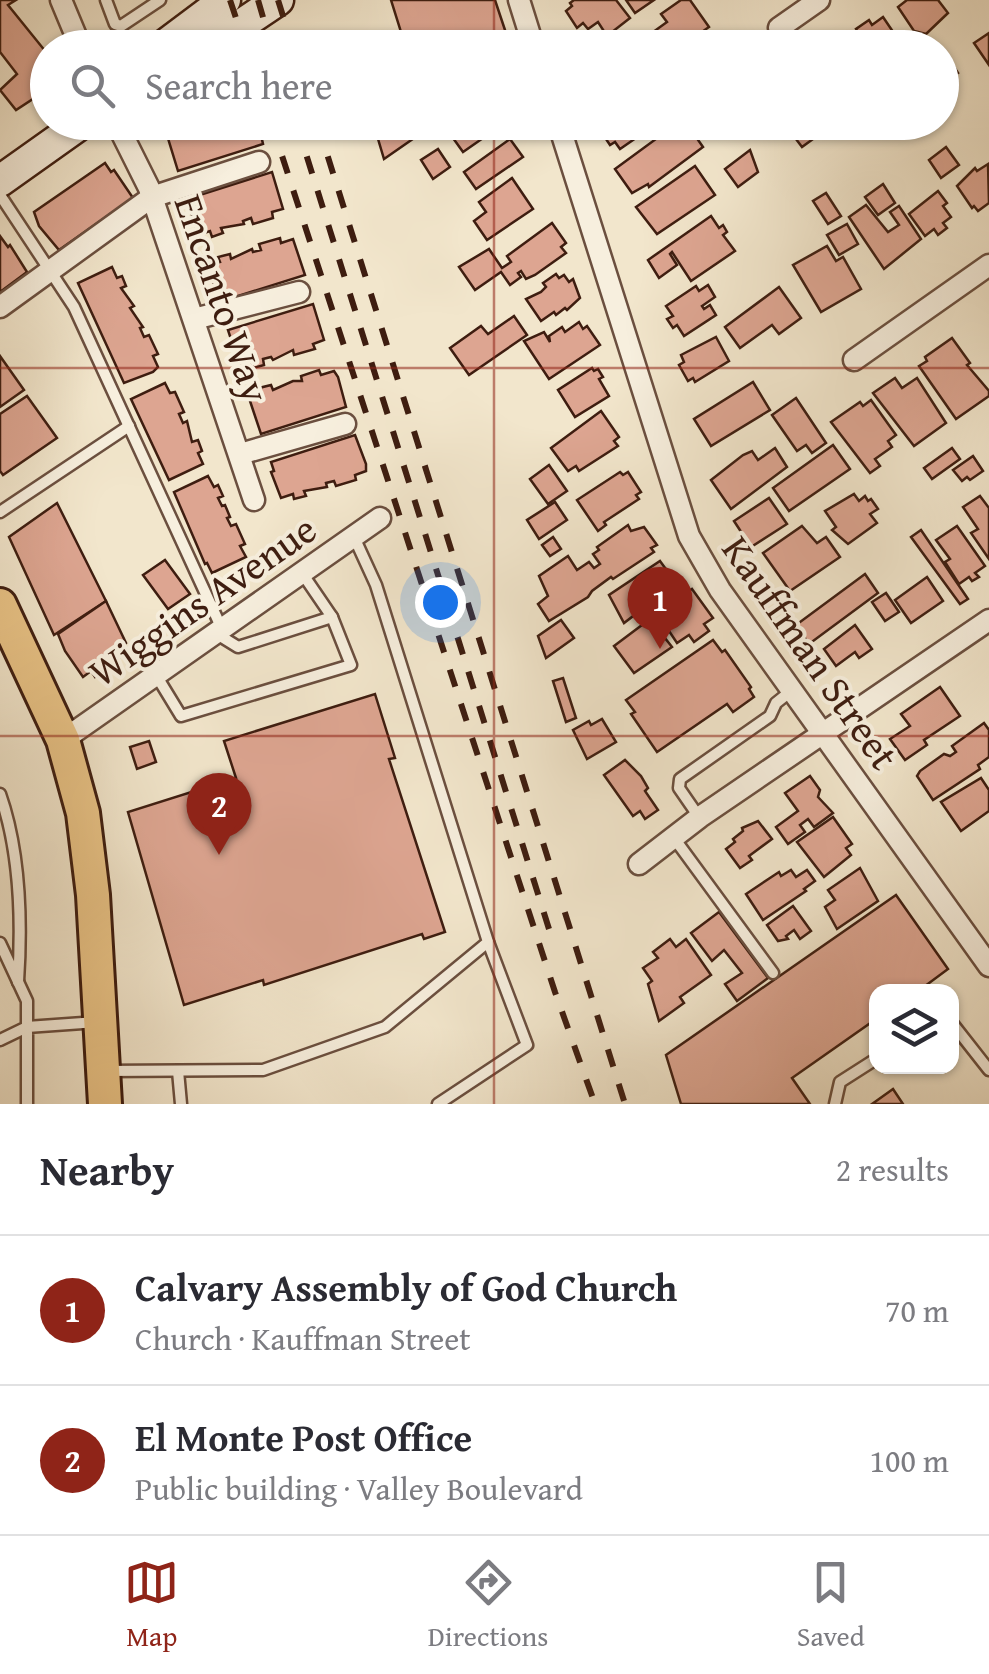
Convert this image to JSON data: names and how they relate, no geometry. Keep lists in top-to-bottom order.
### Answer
{
  "streets": {
    "street": ["Encanto Way", "Wiggins Avenue", "Kauffman Street"]
  },
  "page": {
    "search": "Search here",
    "pins": ["1", "2"],
    "heading": ["Nearby", "2 results"],
    "list": [
      {
        "mark": "1",
        "name": "Calvary Assembly of God Church",
        "note": "Church · Kauffman Street",
        "value": "70 m"
      },
      {
        "mark": "2",
        "name": "El Monte Post Office",
        "note": "Public building · Valley Boulevard",
        "value": "100 m"
      }
    ],
    "nav": ["Map", "Directions", "Saved"]
  }
}
